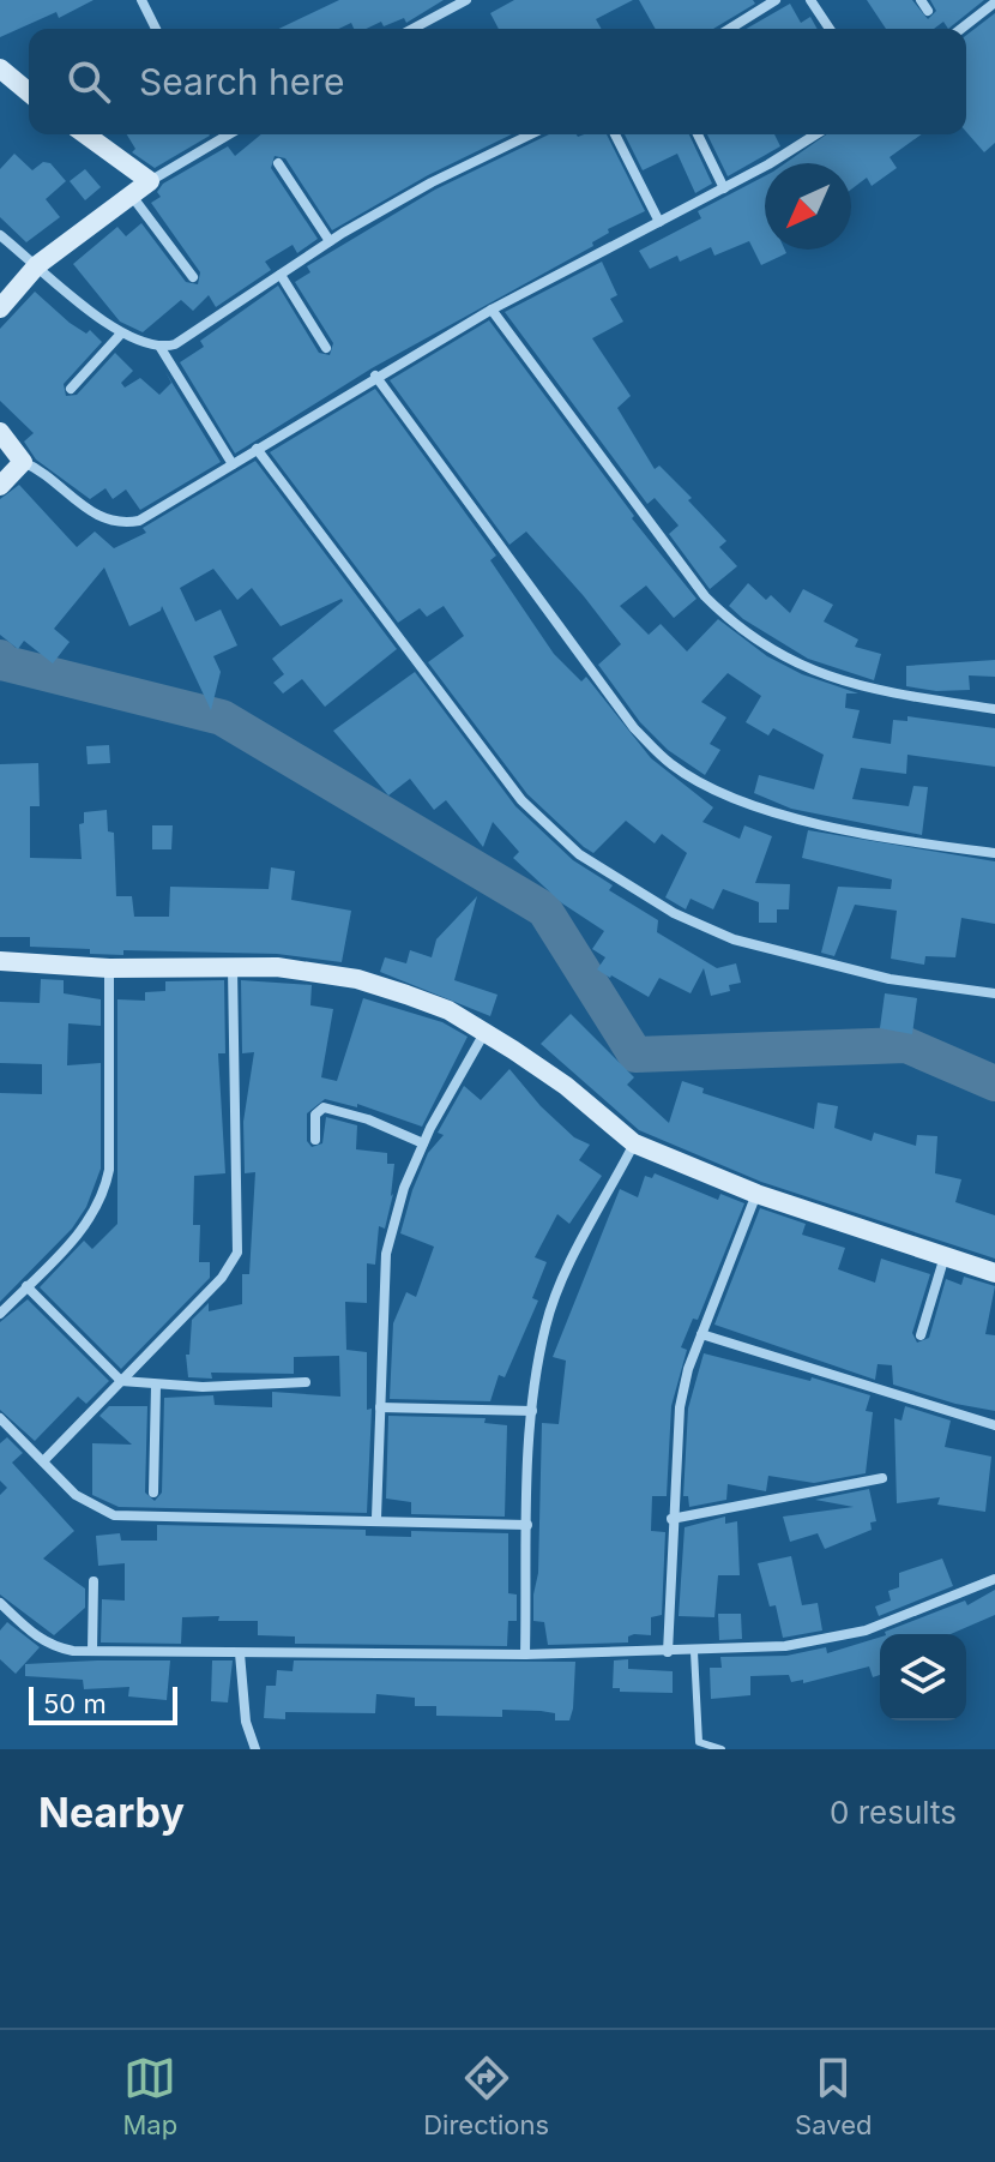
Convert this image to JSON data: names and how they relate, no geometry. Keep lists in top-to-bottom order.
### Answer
{
  "scale_bar": "50 m",
  "north": "bottom left",
  "page": {
    "search": "Search here",
    "scale": "50 m",
    "heading": ["Nearby", "0 results"],
    "nav": ["Map", "Directions", "Saved"]
  }
}
